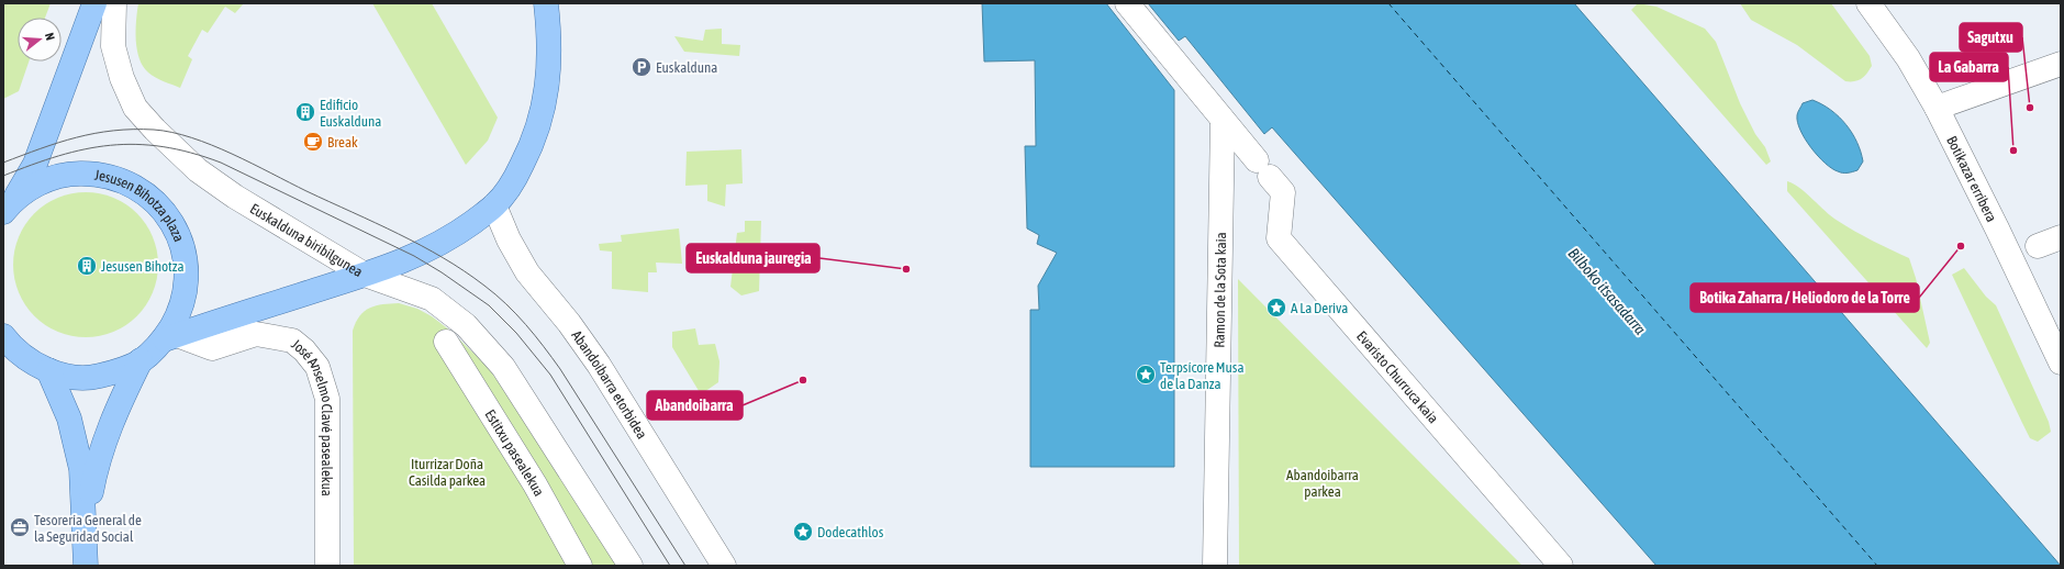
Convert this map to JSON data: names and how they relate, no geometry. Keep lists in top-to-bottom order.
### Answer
{
  "streets": {
    "main road": ["Jesusen Bihotza plaza", "Euskalduna biribilgunea"],
    "street": [
      "Botikazar erribera",
      "Ramon de la Sota kaia",
      "Evaristo Churruca kaia",
      "Abandoibarra etorbidea",
      "José Anselmo Clavé pasealekua",
      "Estitxu pasealekua"
    ]
  },
  "crossings": [
    ["Jesusen Bihotza plaza", "José Anselmo Clavé pasealekua"],
    ["Euskalduna biribilgunea", "Abandoibarra etorbidea"],
    ["Ramon de la Sota kaia", "Evaristo Churruca kaia"]
  ],
  "water": ["Bilboko itsasadarra"],
  "parks": ["Iturrizar Doña Casilda parkea", "Abandoibarra parkea"],
  "places": {
    "parking": ["Euskalduna"],
    "other": [
      "Sagutxu",
      "La Gabarra",
      "Botika Zaharra / Heliodoro de la Torre",
      "Euskalduna jauregia",
      "Abandoibarra"
    ],
    "building": ["Edificio Euskalduna", "Jesusen Bihotza"],
    "cafe": ["Break"],
    "place": ["A La Deriva", "Terpsícore Musa de la Danza", "Dodecathlos"],
    "office": ["Tesorería General de la Seguridad Social"]
  },
  "north": "right"
}
